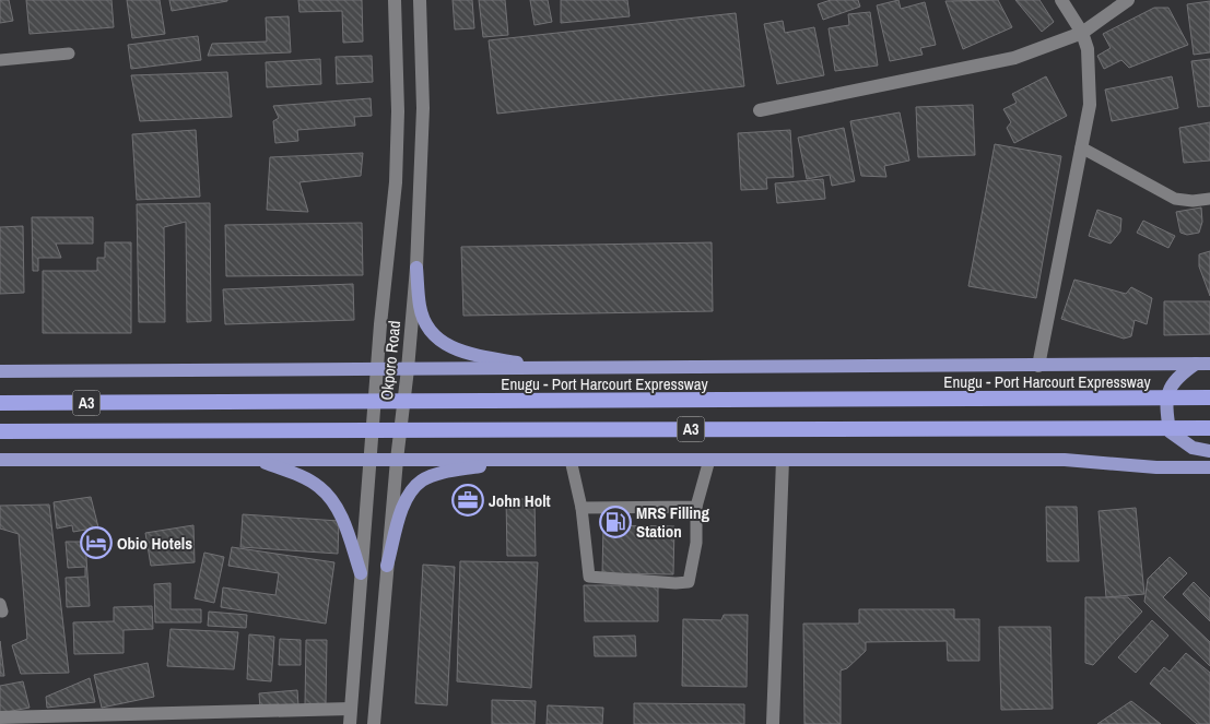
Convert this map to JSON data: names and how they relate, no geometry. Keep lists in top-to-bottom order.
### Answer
{
  "streets": {
    "highway": ["Enugu - Port Harcourt Expressway", "A3"],
    "main road": ["Okporo Road"]
  },
  "places": {
    "office": ["John Holt"],
    "fuel station": ["MRS Filling Station"],
    "hotel": ["Obio Hotels"]
  }
}
